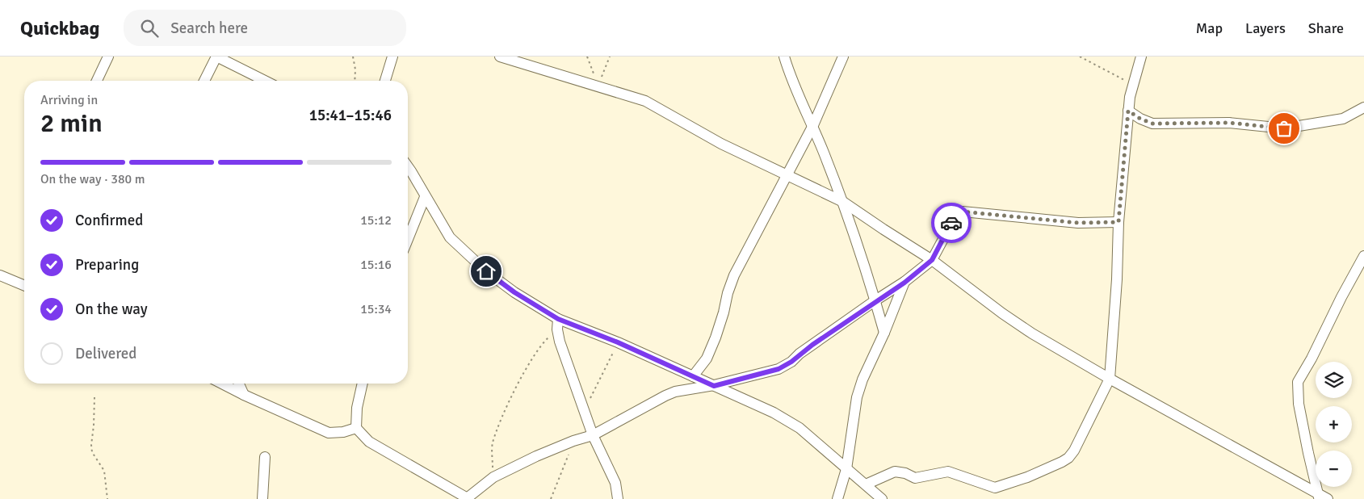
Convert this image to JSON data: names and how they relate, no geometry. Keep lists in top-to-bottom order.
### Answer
{
  "page": {
    "header": "Quickbag",
    "search": "Search here",
    "nav": ["Map", "Layers", "Share"],
    "heading": ["2 min", "Arriving in", "15:41–15:46"],
    "bar": "On the way · 380 m",
    "list": [
      ["Confirmed", "15:12"],
      ["Preparing", "15:16"],
      ["On the way", "15:34"],
      "Delivered"
    ],
    "map_buttons": ["+", "−"]
  }
}
